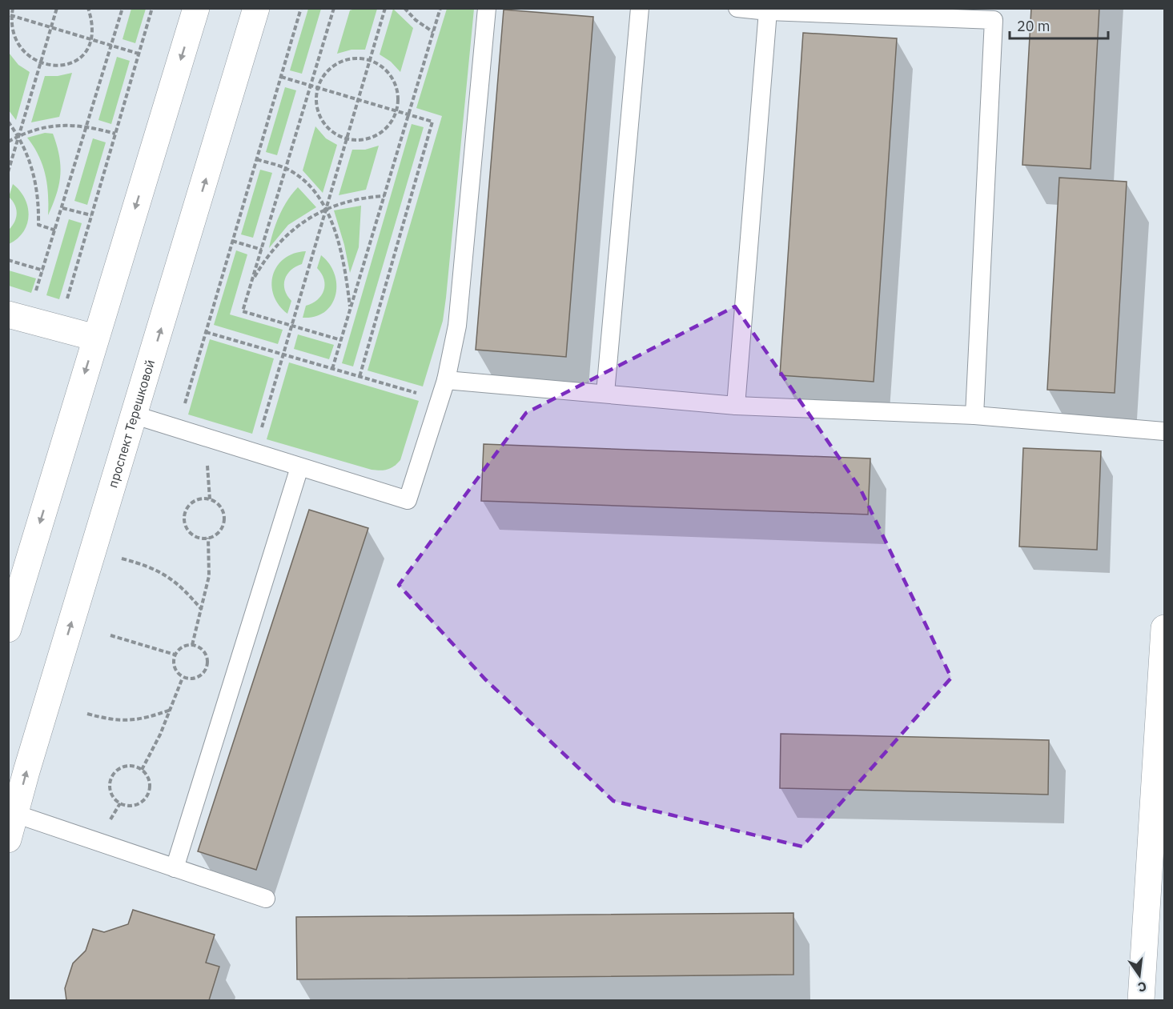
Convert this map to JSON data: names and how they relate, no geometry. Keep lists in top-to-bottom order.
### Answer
{
  "streets": {
    "main road": ["проспект Терешковой"]
  },
  "scale_bar": "20 m",
  "north": "bottom"
}
